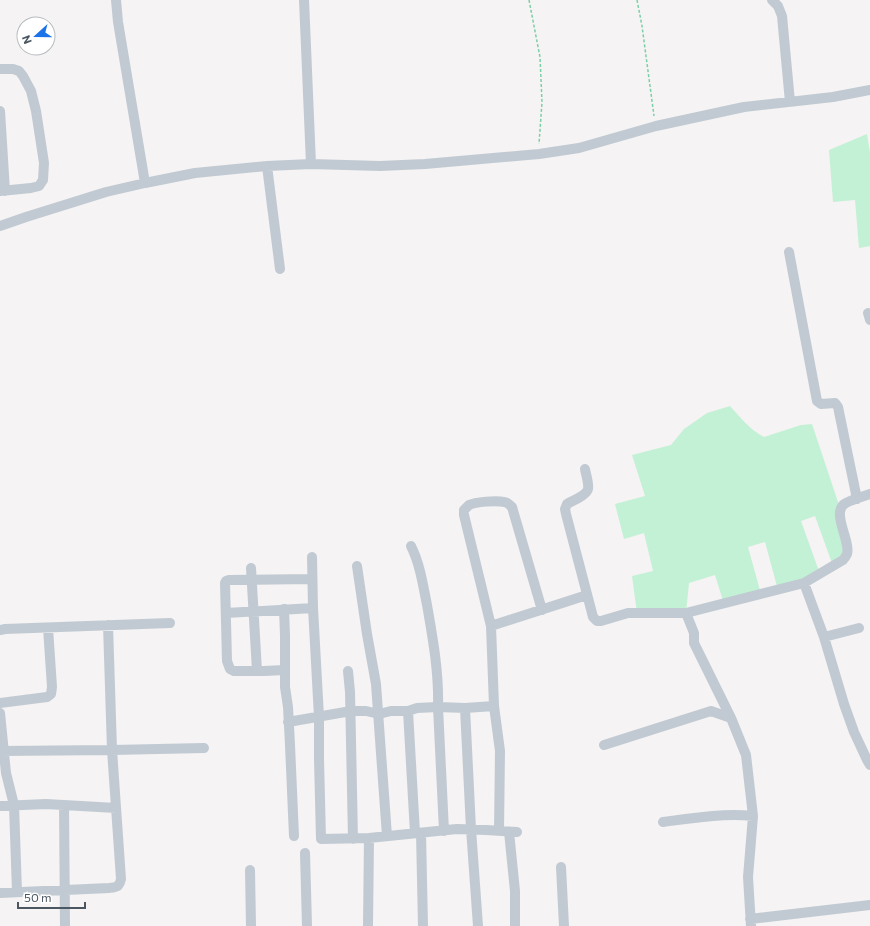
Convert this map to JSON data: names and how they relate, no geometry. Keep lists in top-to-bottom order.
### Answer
{
  "scale_bar": "50 m",
  "north": "left"
}
